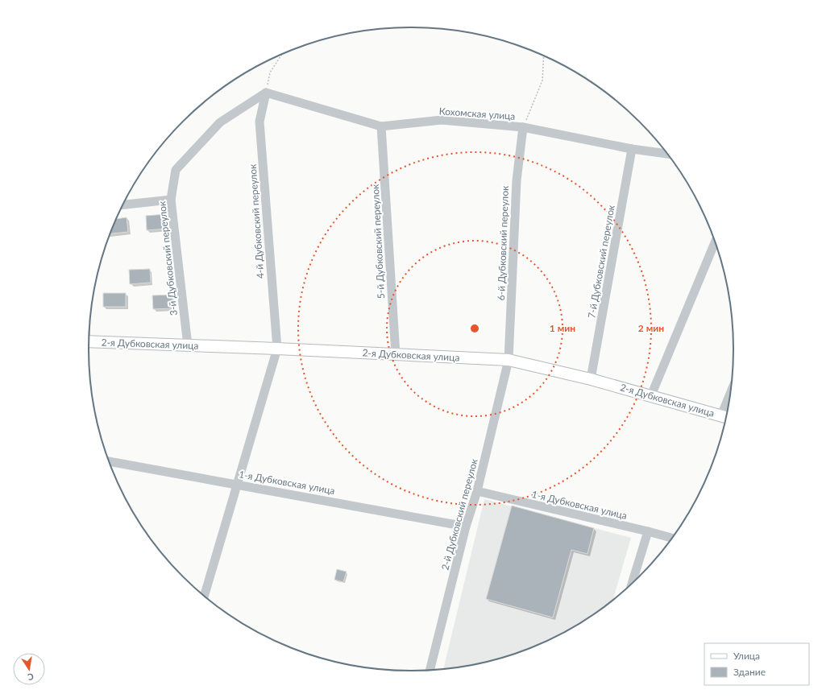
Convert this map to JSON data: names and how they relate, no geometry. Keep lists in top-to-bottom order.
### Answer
{
  "streets": {
    "main road": ["2-я Дубковская улица"],
    "street": [
      "Кохомская улица",
      "4-й Дубковский переулок",
      "5-й Дубковский переулок",
      "6-й Дубковский переулок",
      "3-й Дубковский переулок",
      "7-й Дубковский переулок",
      "1-я Дубковская улица",
      "2-й Дубковский переулок"
    ]
  },
  "crossings": [
    ["Кохомская улица", "4-й Дубковский переулок"],
    ["Кохомская улица", "5-й Дубковский переулок"],
    ["Кохомская улица", "6-й Дубковский переулок"],
    ["Кохомская улица", "3-й Дубковский переулок"],
    ["Кохомская улица", "7-й Дубковский переулок"],
    ["4-й Дубковский переулок", "3-й Дубковский переулок"],
    ["4-й Дубковский переулок", "2-я Дубковская улица"],
    ["5-й Дубковский переулок", "2-я Дубковская улица"],
    ["6-й Дубковский переулок", "2-я Дубковская улица"],
    ["6-й Дубковский переулок", "2-й Дубковский переулок"],
    ["3-й Дубковский переулок", "2-я Дубковская улица"],
    ["7-й Дубковский переулок", "2-я Дубковская улица"],
    ["2-я Дубковская улица", "2-й Дубковский переулок"],
    ["1-я Дубковская улица", "2-й Дубковский переулок"]
  ],
  "legend": ["Улица", "Здание"],
  "north": "bottom",
  "rings": ["1 мин", "2 мин"]
}
